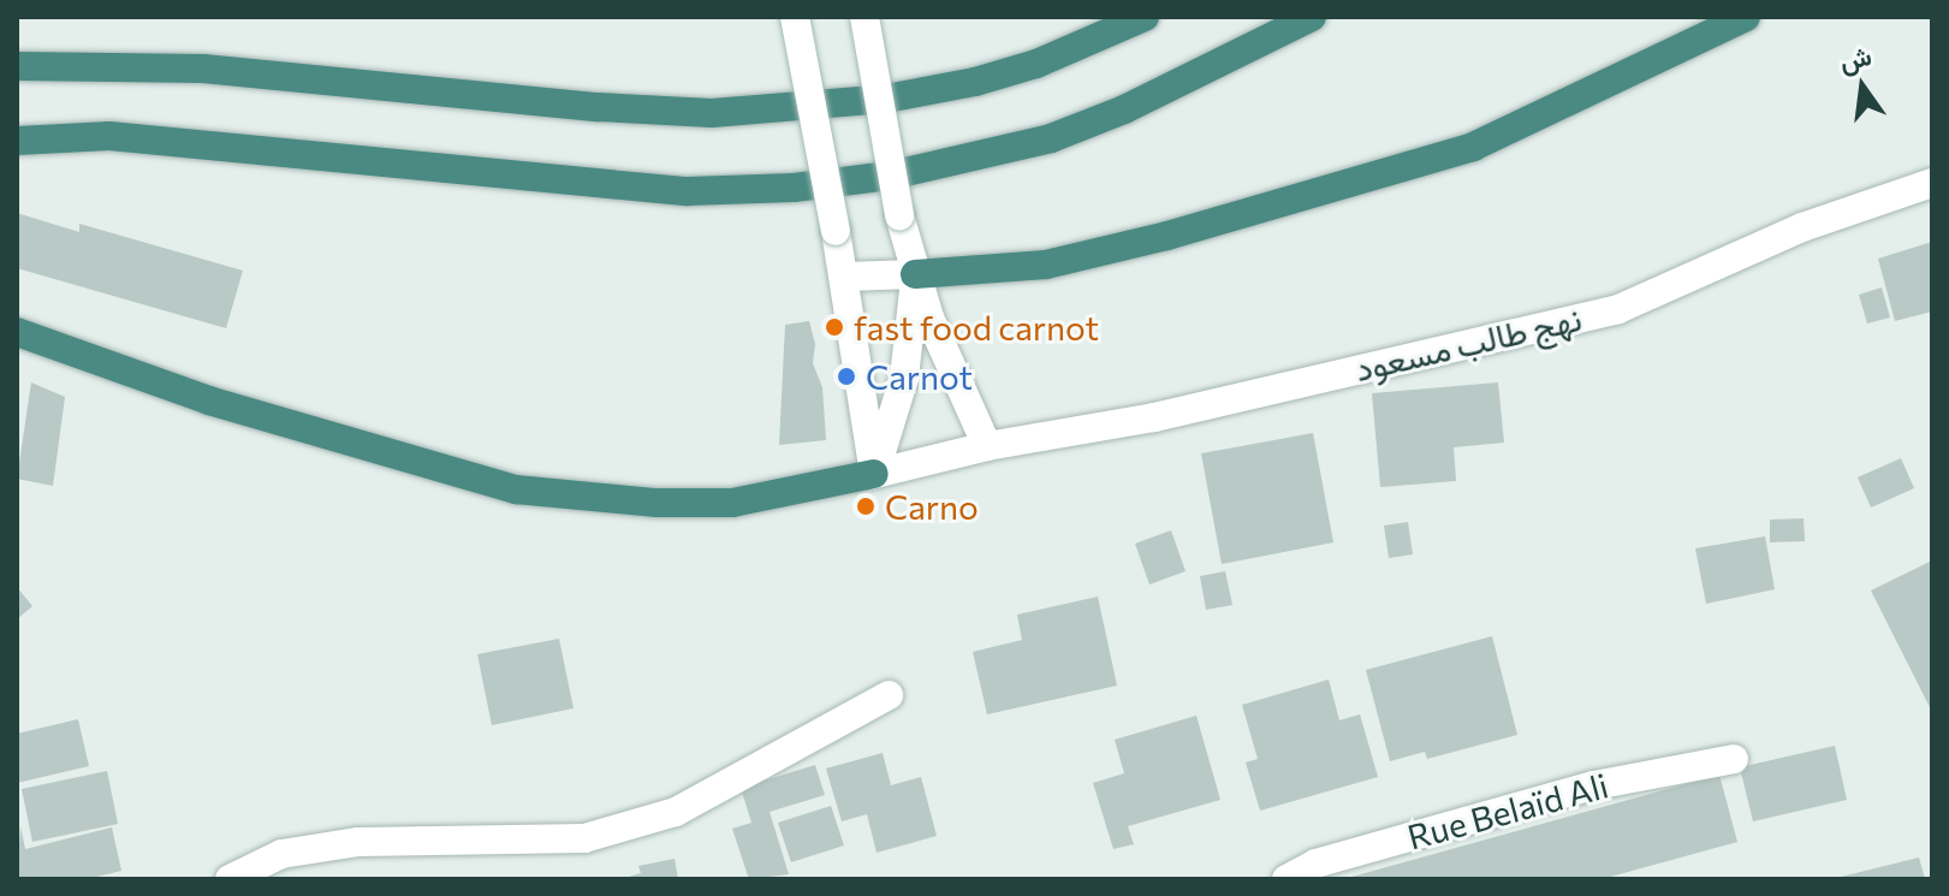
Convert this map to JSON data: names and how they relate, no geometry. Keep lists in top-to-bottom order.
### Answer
{
  "streets": {
    "street": ["نهج طالب مسعود", "Rue Belaïd Ali"]
  },
  "places": ["fast food carnot", "Carnot", "Carno"],
  "north": "top"
}
